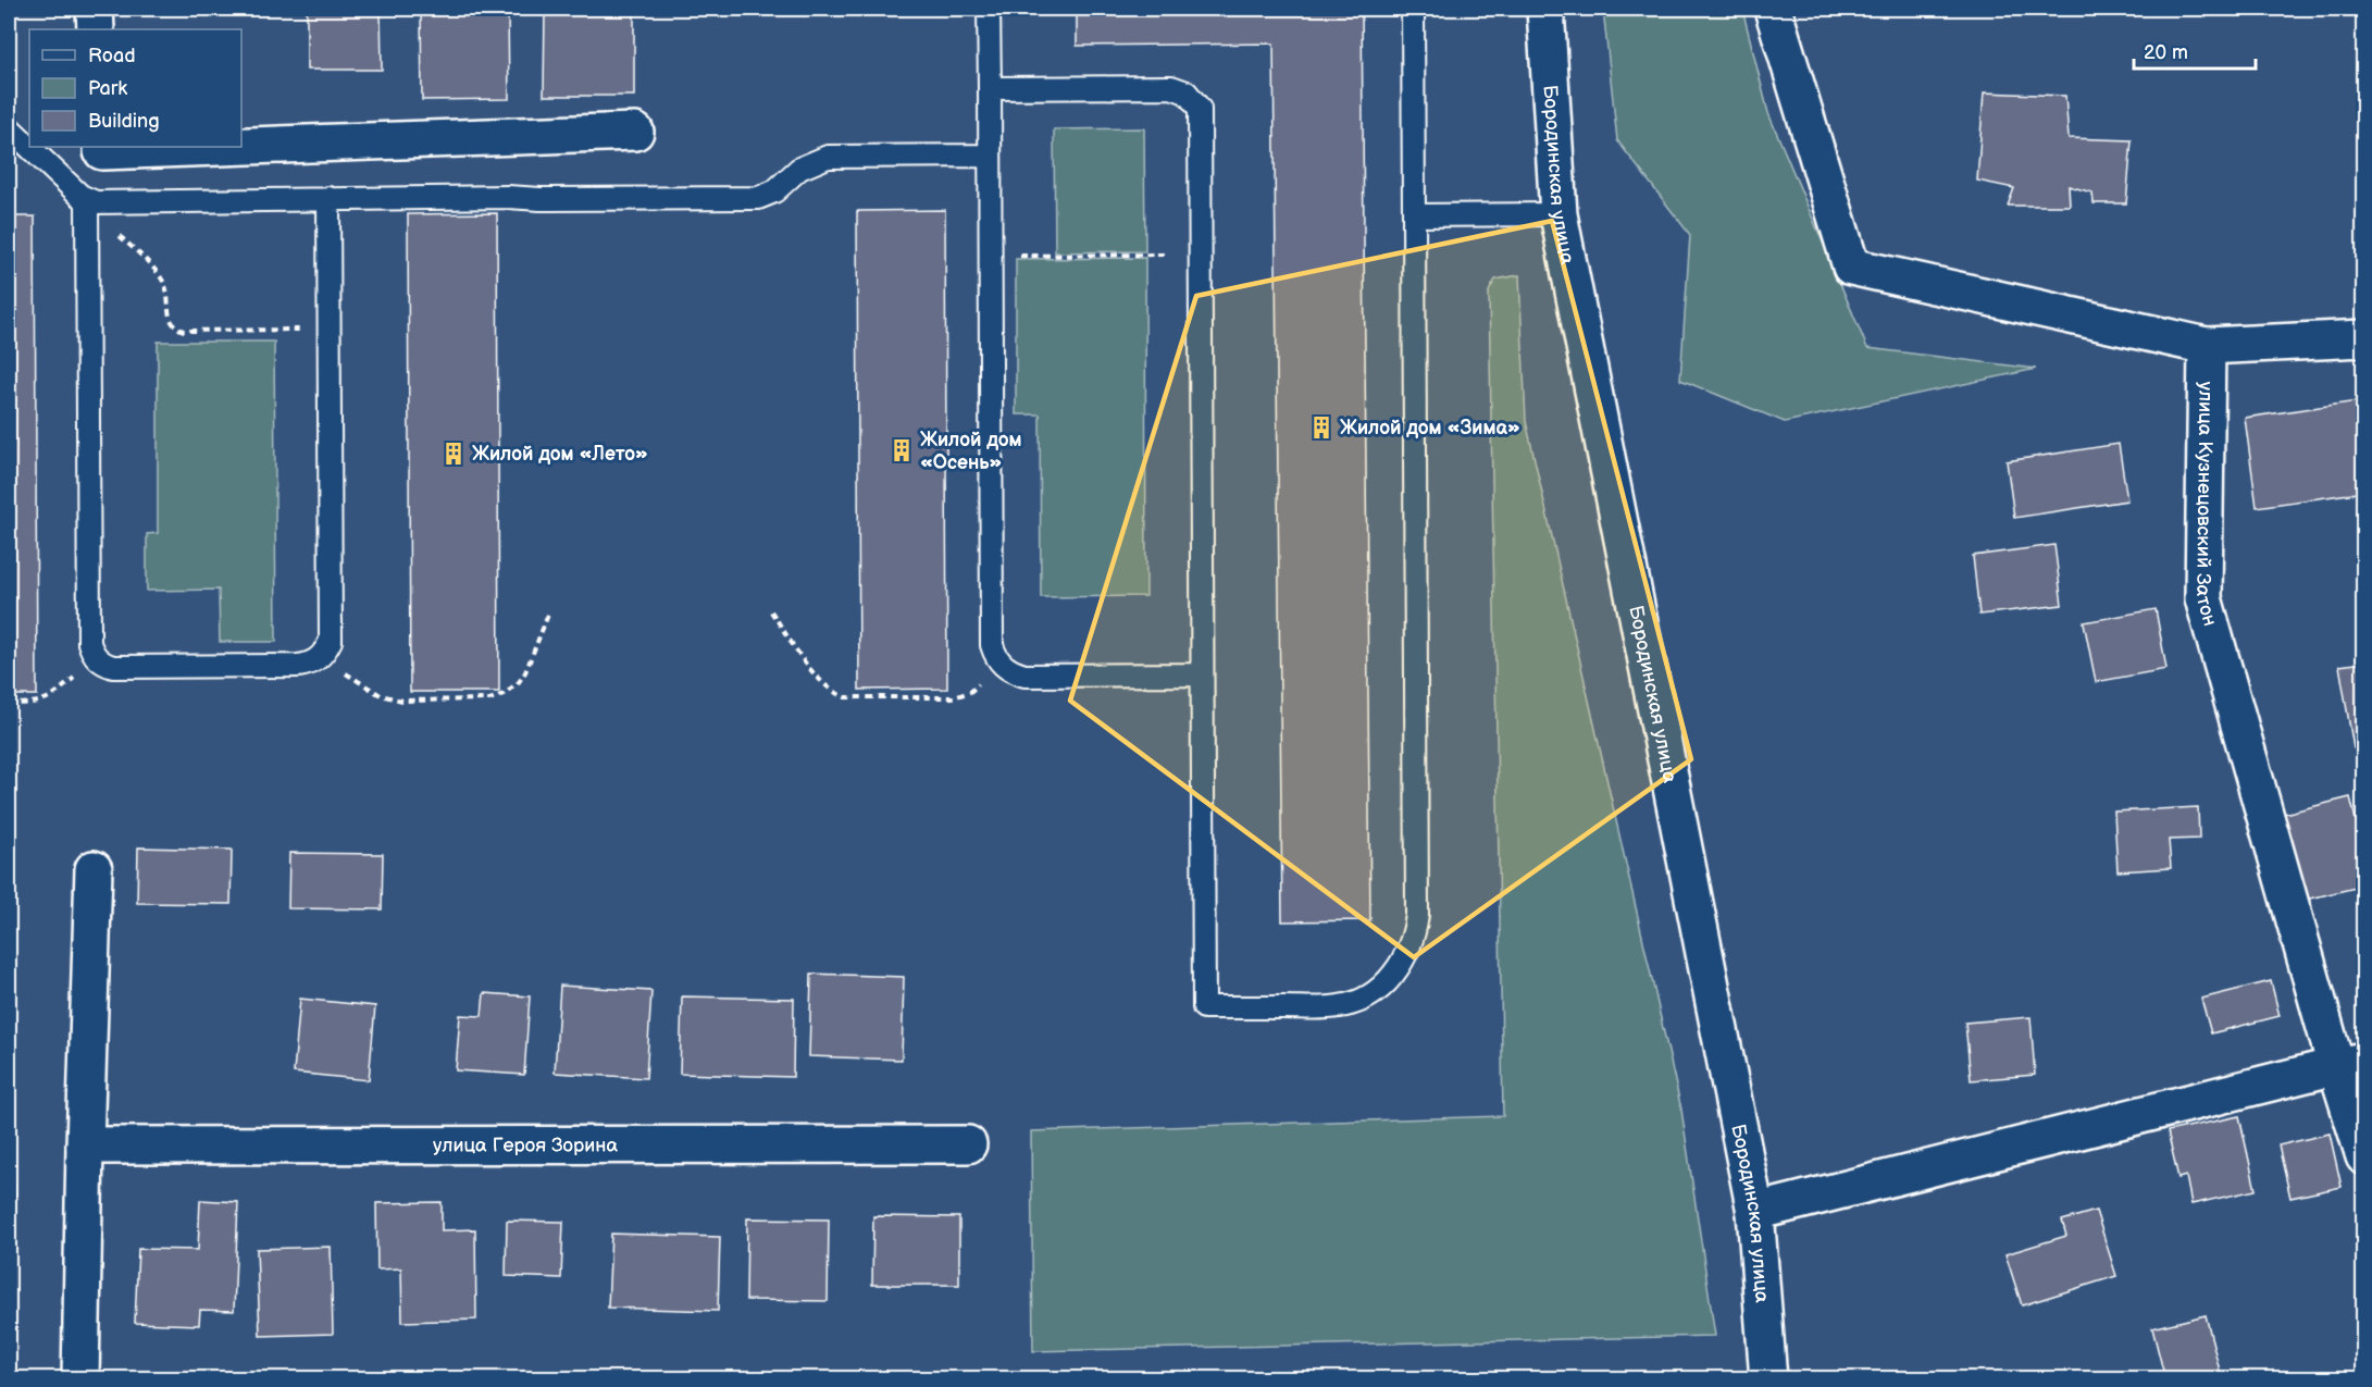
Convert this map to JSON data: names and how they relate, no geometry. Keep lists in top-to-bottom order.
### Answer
{
  "streets": {
    "street": ["Бородинская улица", "улица Кузнецовский Затон", "улица Героя Зорина"]
  },
  "places": {
    "building": ["Жилой дом «Зима»", "Жилой дом «Осень»", "Жилой дом «Лето»"]
  },
  "legend": ["Road", "Park", "Building"],
  "scale_bar": "20 m"
}
